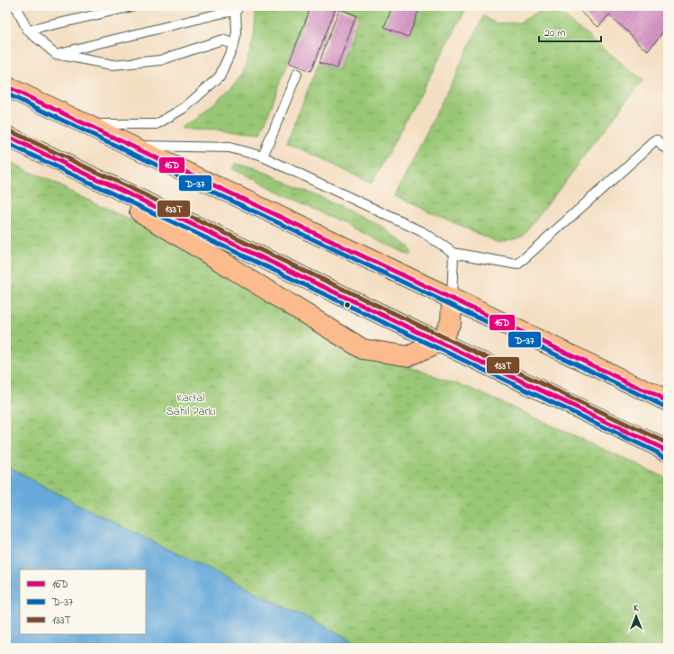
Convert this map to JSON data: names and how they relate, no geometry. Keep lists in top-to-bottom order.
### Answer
{
  "parks": ["Kartal Sahil Parkı"],
  "lines": ["transit line 16D", "transit line D-37", "transit line 133T"],
  "legend": ["16D", "D-37", "133T"],
  "scale_bar": "20 m",
  "north": "top"
}
